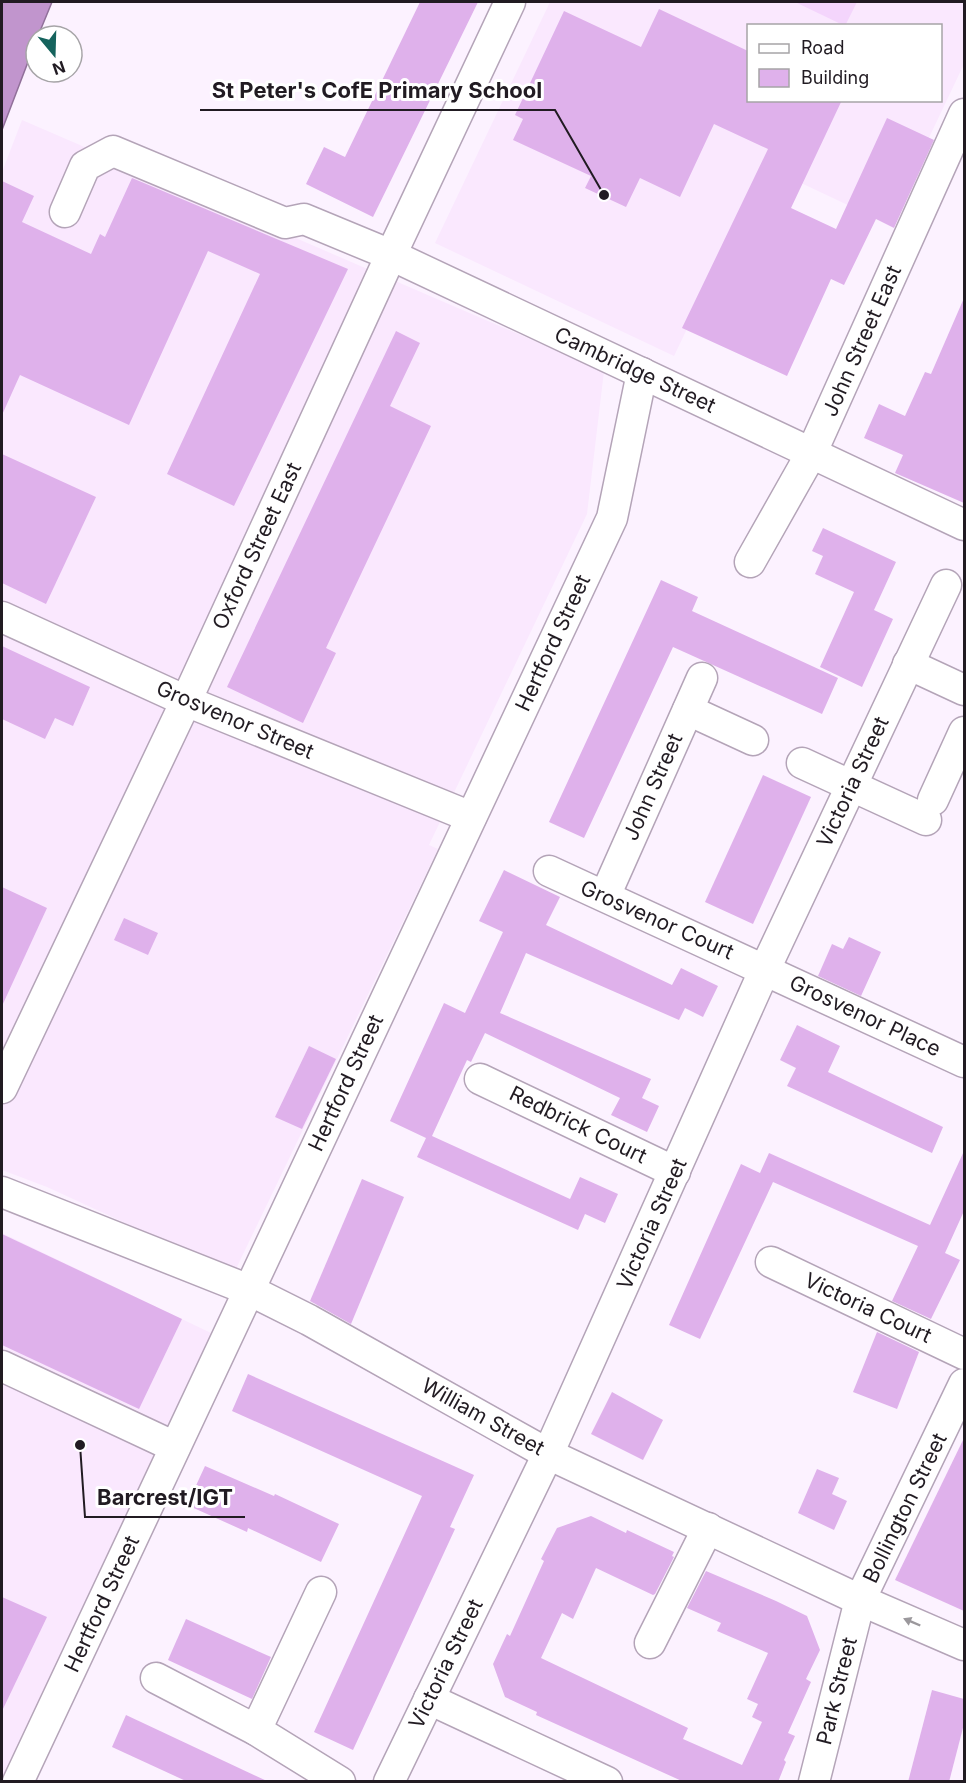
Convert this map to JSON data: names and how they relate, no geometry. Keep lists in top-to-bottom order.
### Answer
{
  "streets": {
    "street": [
      "John Street East",
      "Cambridge Street",
      "Oxford Street East",
      "Hertford Street",
      "Grosvenor Street",
      "Victoria Street",
      "John Street",
      "Grosvenor Court",
      "Grosvenor Place",
      "Redbrick Court",
      "Victoria Court",
      "William Street",
      "Bollington Street",
      "Park Street"
    ]
  },
  "crossings": [
    ["John Street East", "Cambridge Street"],
    ["Cambridge Street", "Oxford Street East"],
    ["Cambridge Street", "Hertford Street"],
    ["Oxford Street East", "Grosvenor Street"],
    ["Hertford Street", "Grosvenor Street"],
    ["Hertford Street", "William Street"],
    ["Victoria Street", "Grosvenor Court"],
    ["Victoria Street", "Grosvenor Place"],
    ["Victoria Street", "Redbrick Court"],
    ["Victoria Street", "William Street"],
    ["John Street", "Grosvenor Court"],
    ["Grosvenor Court", "Grosvenor Place"],
    ["William Street", "Bollington Street"],
    ["William Street", "Park Street"],
    ["Bollington Street", "Park Street"]
  ],
  "places": ["St Peter's CofE Primary School", "Barcrest/IGT"],
  "legend": ["Road", "Building"],
  "north": "bottom"
}
